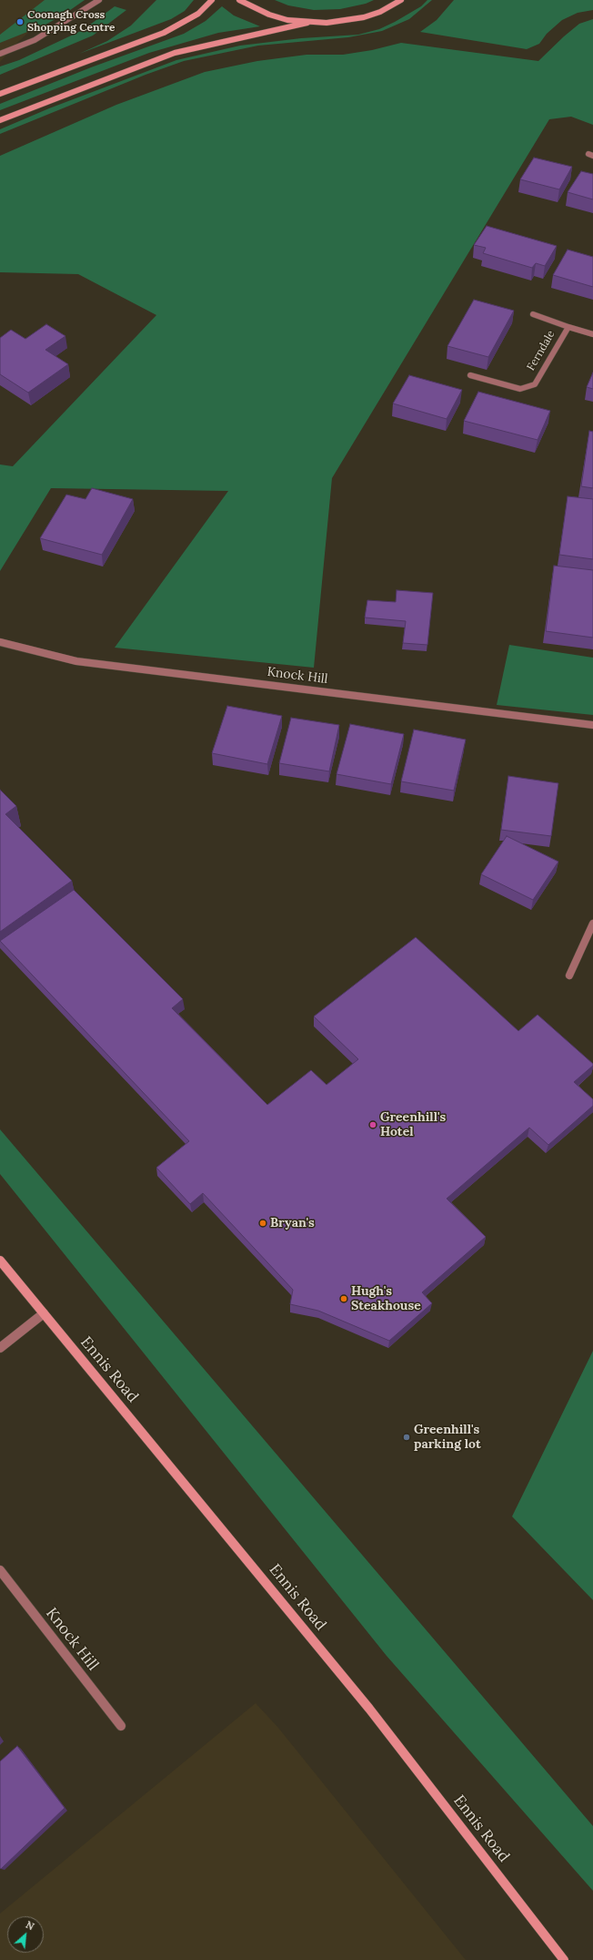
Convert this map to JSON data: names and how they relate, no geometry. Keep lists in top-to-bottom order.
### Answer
{
  "streets": {
    "street": ["Ferndale", "Knock Hill", "Ennis Road"]
  },
  "places": [
    "Coonagh Cross Shopping Centre",
    "Greenhill's Hotel",
    "Bryan's",
    "Hugh's Steakhouse",
    "Greenhill's parking lot"
  ],
  "north": "top right"
}
